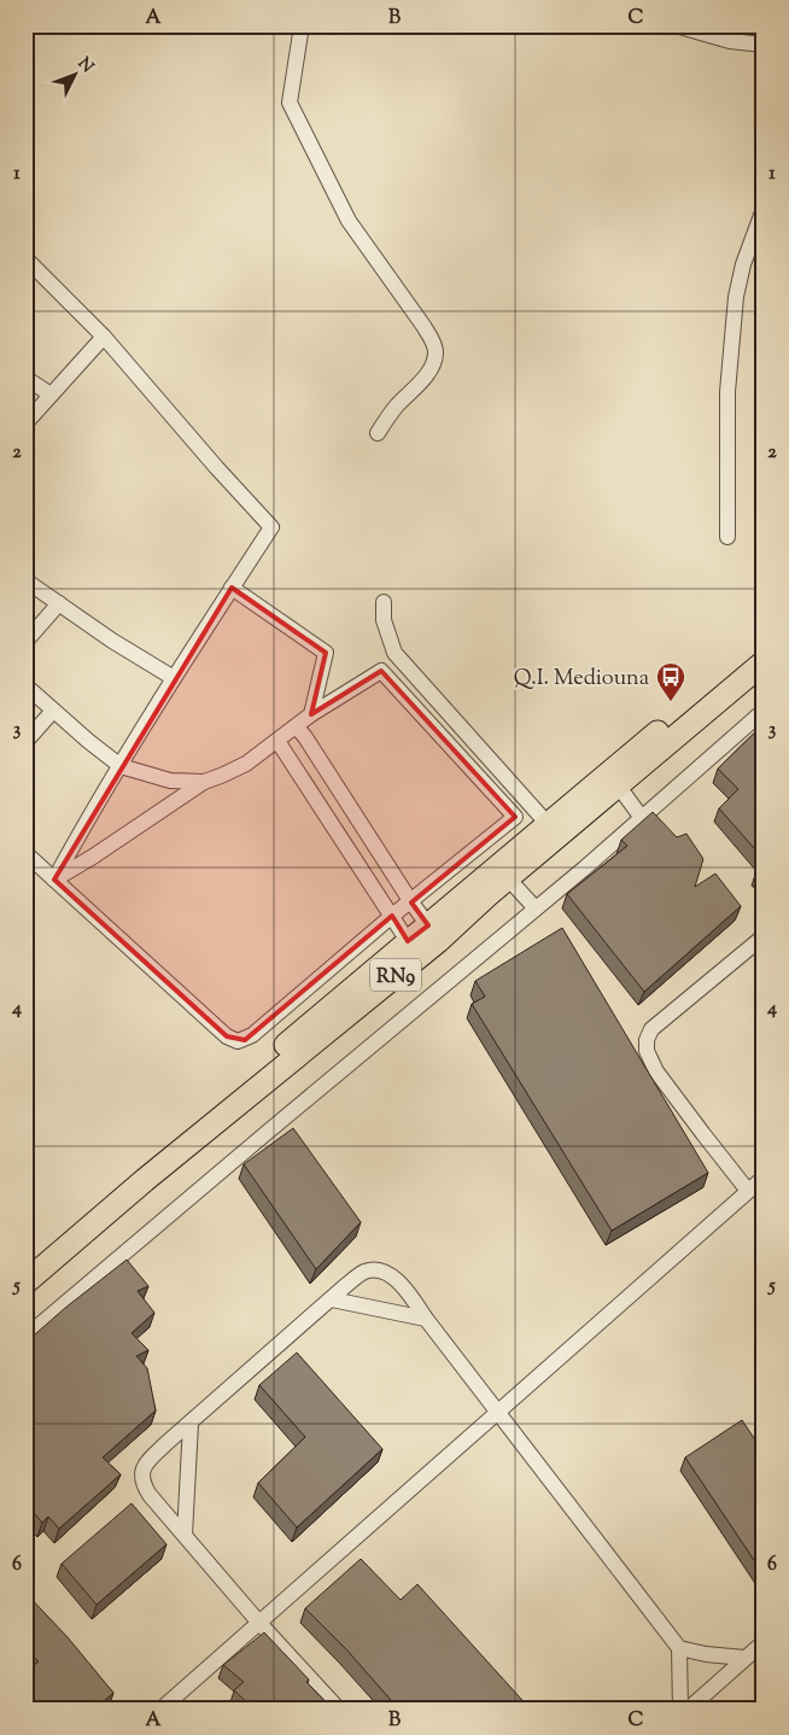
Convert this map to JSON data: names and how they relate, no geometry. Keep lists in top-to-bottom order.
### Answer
{
  "streets": {
    "highway": ["RN9"]
  },
  "places": {
    "bus stop": ["Q.I. Mediouna"]
  },
  "north": "top right",
  "grid": {
    "columns": ["A", "B", "C"],
    "rows": [
      "1",
      "2",
      "3",
      "4",
      "5",
      "6"
    ]
  }
}
